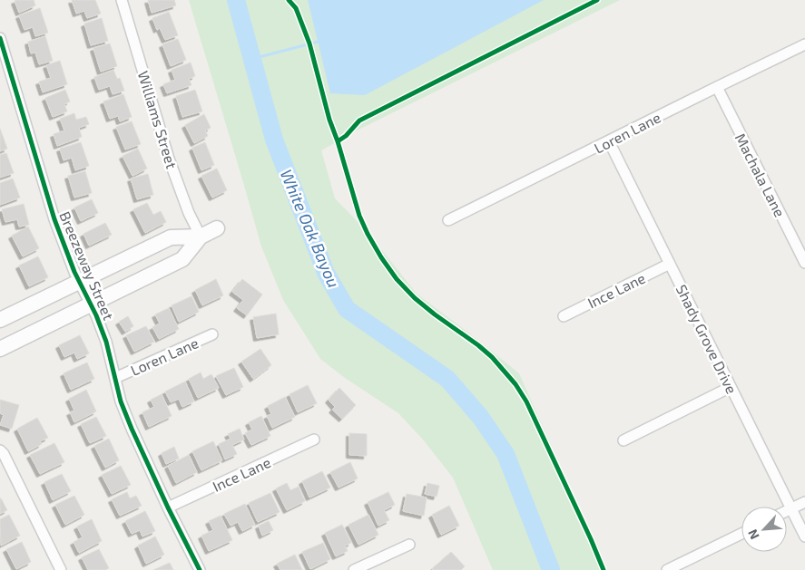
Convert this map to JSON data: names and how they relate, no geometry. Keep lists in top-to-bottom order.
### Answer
{
  "streets": {
    "street": [
      "Williams Street",
      "Loren Lane",
      "Machala Lane",
      "Breezeway Street",
      "Ince Lane",
      "Shady Grove Drive"
    ]
  },
  "crossings": [
    ["Loren Lane", "Machala Lane"],
    ["Loren Lane", "Breezeway Street"],
    ["Loren Lane", "Shady Grove Drive"],
    ["Breezeway Street", "Ince Lane"],
    ["Ince Lane", "Shady Grove Drive"]
  ],
  "water": ["White Oak Bayou"],
  "north": "bottom left"
}
